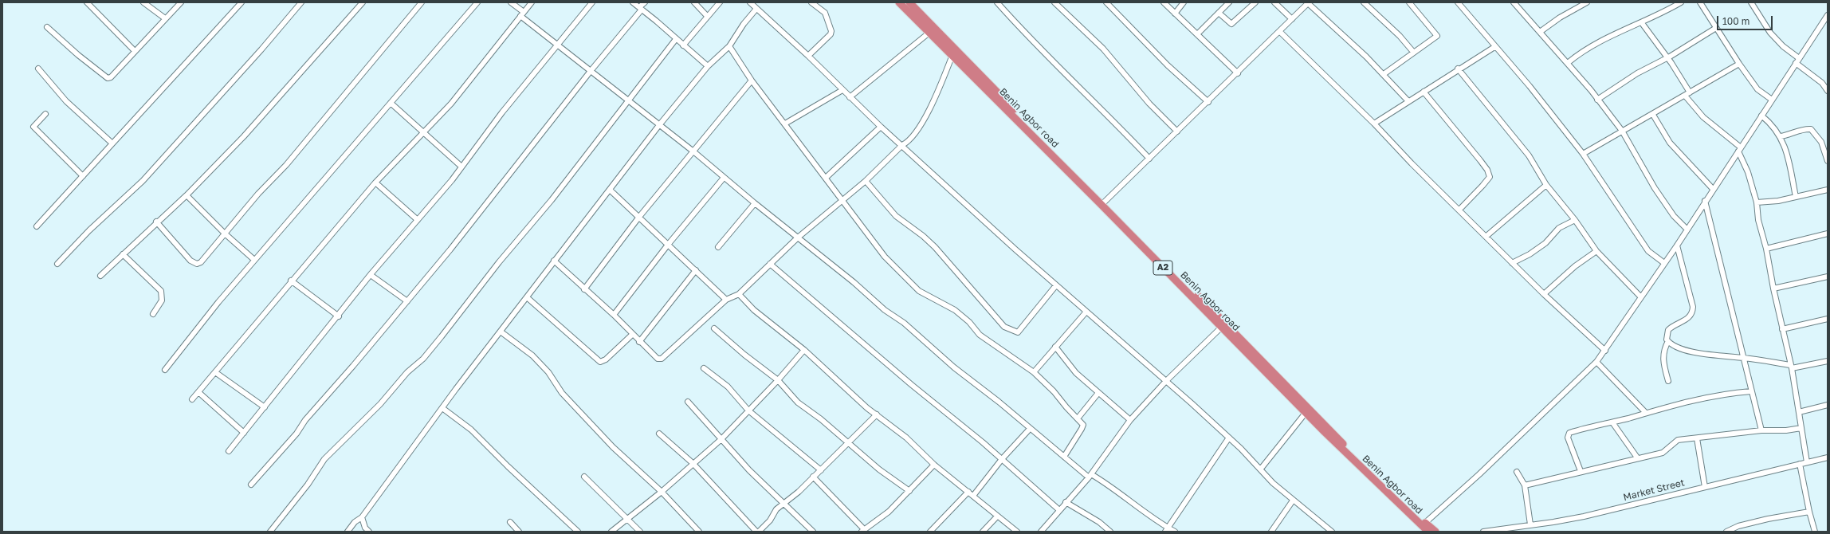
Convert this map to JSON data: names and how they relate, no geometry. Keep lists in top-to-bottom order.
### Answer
{
  "streets": {
    "highway": ["Benin Agbor road", "A2"],
    "street": ["Market Street"]
  },
  "scale_bar": "100 m"
}
